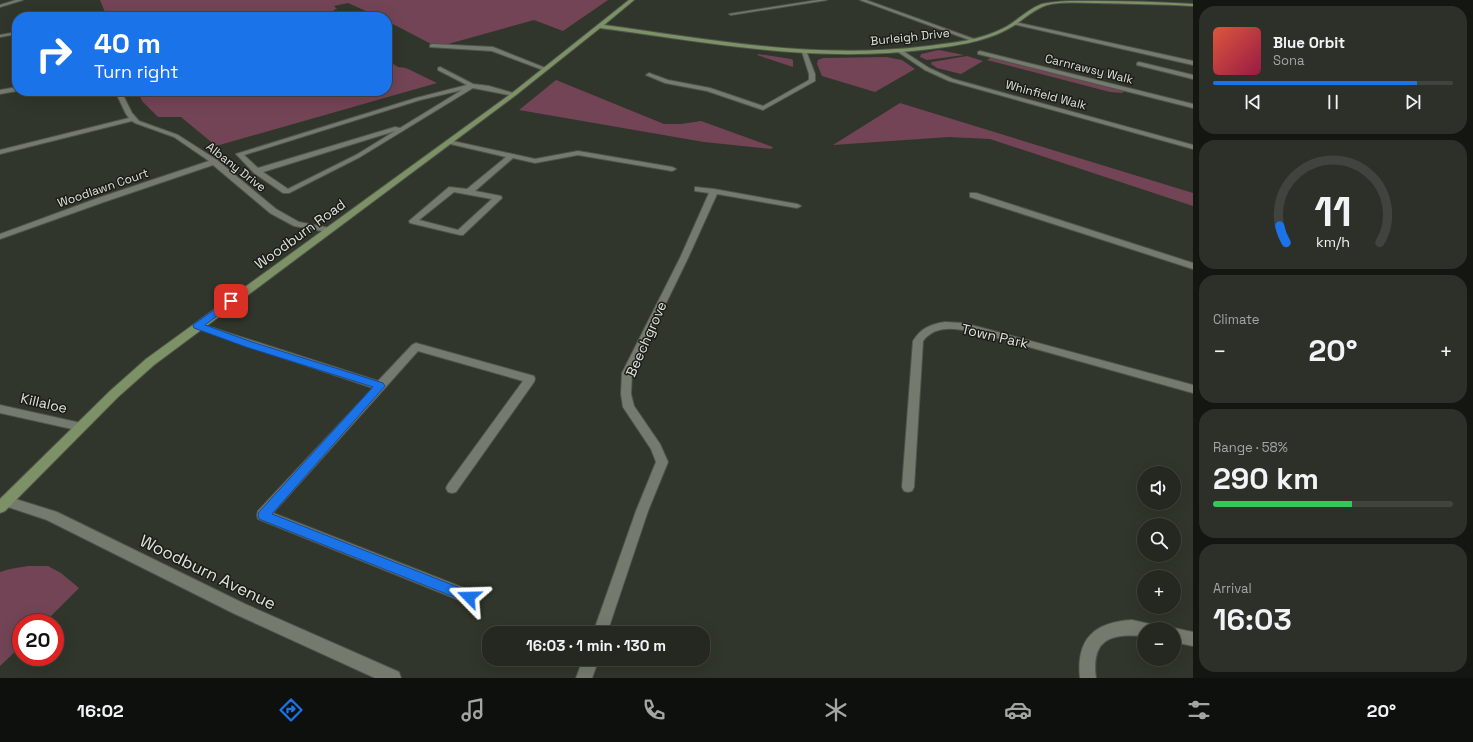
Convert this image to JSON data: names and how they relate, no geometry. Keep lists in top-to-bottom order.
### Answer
{
  "streets": {
    "street": [
      "Burleigh Drive",
      "Carnrawsy Walk",
      "Whinfield Walk",
      "Albany Drive",
      "Woodlawn Court",
      "Woodburn Road",
      "Town Park",
      "Beechgrove",
      "Killaloe",
      "Woodburn Avenue"
    ]
  },
  "crossings": [
    ["Burleigh Drive", "Whinfield Walk"],
    ["Burleigh Drive", "Woodburn Road"],
    ["Albany Drive", "Woodlawn Court"],
    ["Albany Drive", "Woodburn Road"],
    ["Woodburn Road", "Killaloe"],
    ["Woodburn Road", "Woodburn Avenue"]
  ],
  "page": {
    "turn": ["40 m", "Turn right"],
    "song": ["Blue Orbit", "Sona"],
    "tile": [
      "Climate",
      ["Range · 58%", "290 km"],
      ["Arrival", "16:03"]
    ],
    "heat": ["−", "20°", "+"],
    "map_buttons": ["+", "−"],
    "limit": "20",
    "trip": "16:03 · 1 min · 130 m",
    "tabs": ["16:02", "20°"],
    "gauge": ["11", "km/h"]
  }
}
